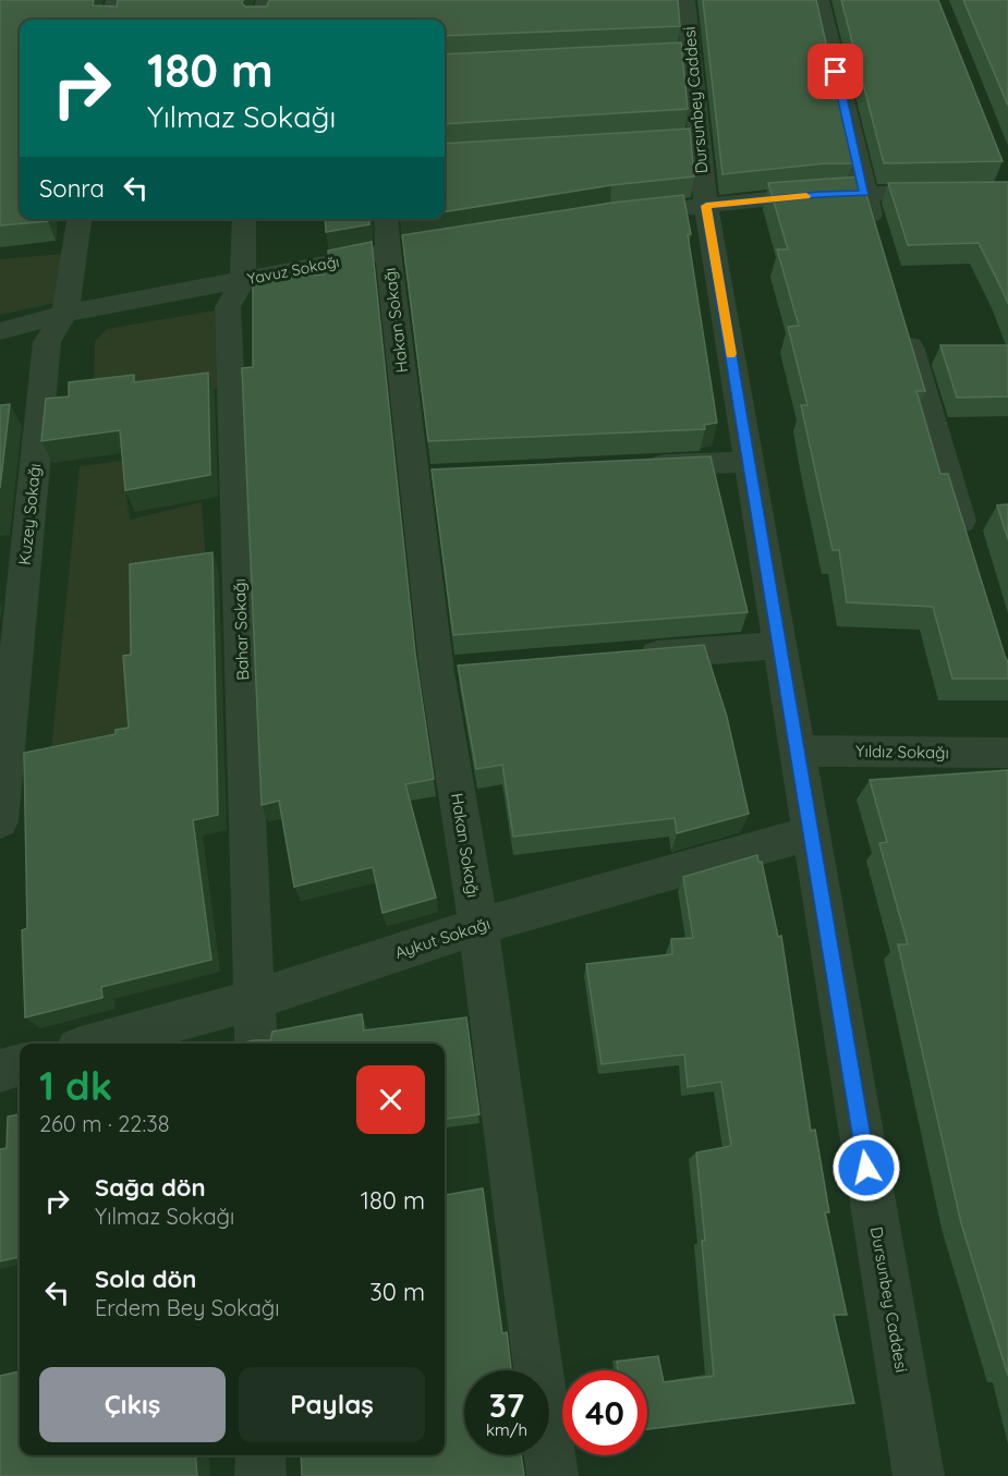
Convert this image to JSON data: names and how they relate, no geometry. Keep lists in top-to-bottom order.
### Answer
{
  "streets": {
    "street": [
      "Dursunbey Caddesi",
      "Yavuz Sokağı",
      "Hakan Sokağı",
      "Kuzey Sokağı",
      "Bahar Sokağı",
      "Yıldız Sokağı",
      "Aykut Sokağı"
    ]
  },
  "crossings": [
    ["Dursunbey Caddesi", "Yıldız Sokağı"],
    ["Dursunbey Caddesi", "Aykut Sokağı"],
    ["Yavuz Sokağı", "Hakan Sokağı"],
    ["Yavuz Sokağı", "Kuzey Sokağı"],
    ["Yavuz Sokağı", "Bahar Sokağı"],
    ["Hakan Sokağı", "Aykut Sokağı"],
    ["Bahar Sokağı", "Aykut Sokağı"]
  ],
  "page": {
    "turn": ["180 m", "Yılmaz Sokağı"],
    "then": "Sonra",
    "heading": ["1 dk", "260 m · 22:38"],
    "list": [
      {
        "name": "Sağa dön",
        "note": "Yılmaz Sokağı",
        "value": "180 m"
      },
      {
        "name": "Sola dön",
        "note": "Erdem Bey Sokağı",
        "value": "30 m"
      }
    ],
    "buttons": ["Çıkış", "Paylaş"],
    "speed": "37 km/h",
    "limit": "40"
  }
}
